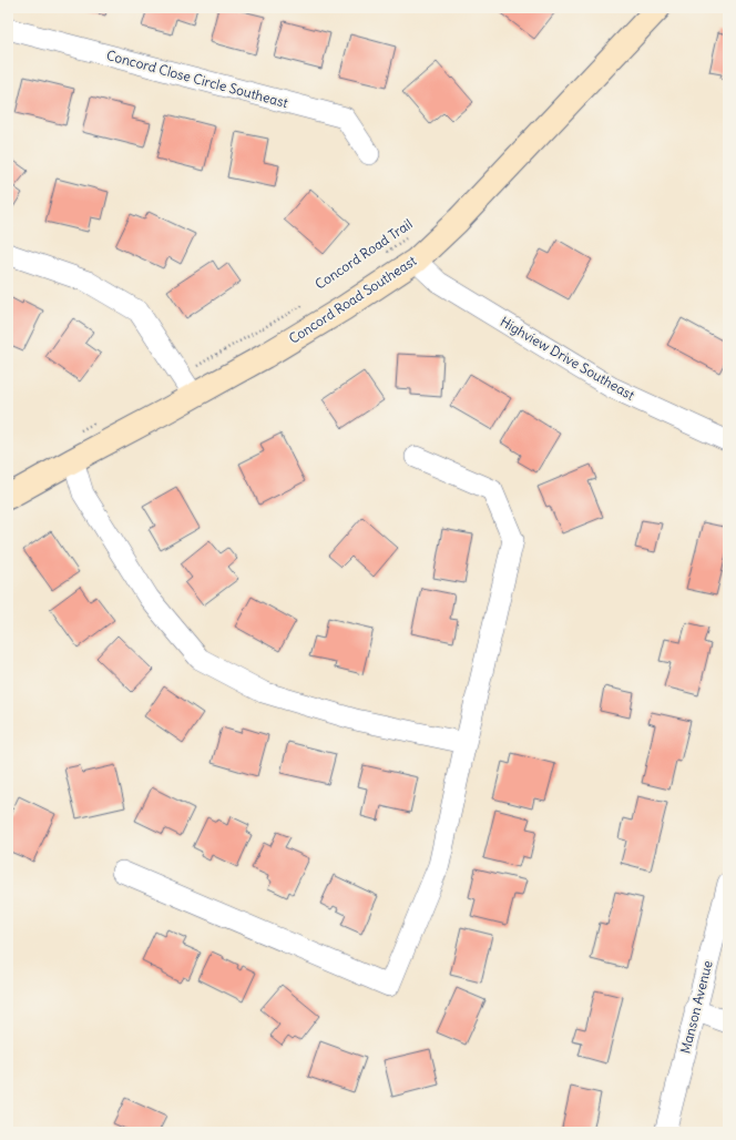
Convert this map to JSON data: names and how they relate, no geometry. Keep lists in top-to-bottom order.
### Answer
{
  "streets": {
    "street": [
      "Concord Close Circle Southeast",
      "Concord Road Southeast",
      "Highview Drive Southeast",
      "Manson Avenue"
    ],
    "path": ["Concord Road Trail"]
  },
  "crossings": [
    ["Concord Road Trail", "Concord Road Southeast"],
    ["Concord Road Southeast", "Highview Drive Southeast"]
  ]
}
